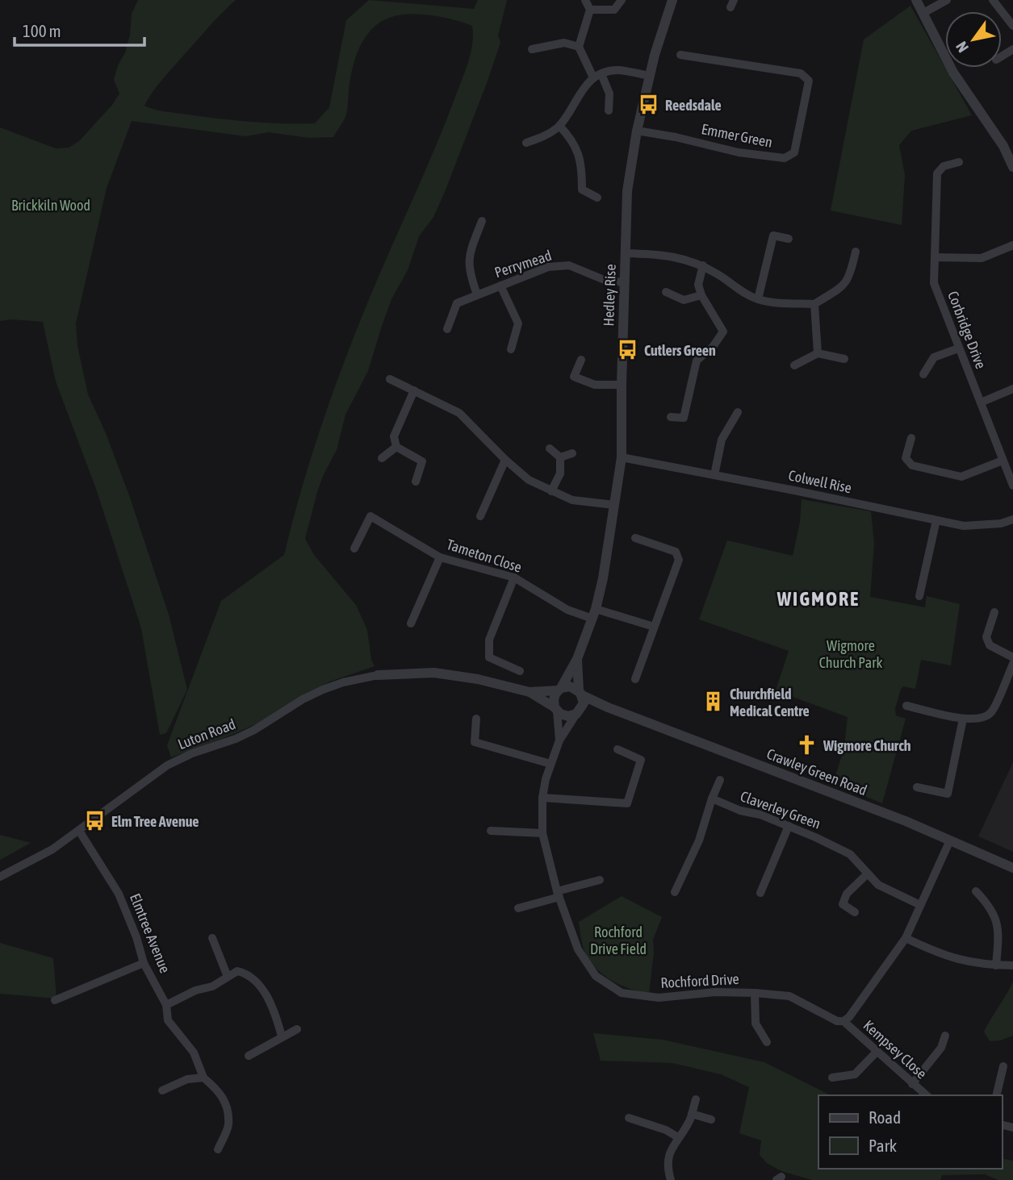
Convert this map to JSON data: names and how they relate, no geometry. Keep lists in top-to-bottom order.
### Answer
{
  "streets": {
    "street": [
      "Emmer Green",
      "Perrymead",
      "Hedley Rise",
      "Corbridge Drive",
      "Colwell Rise",
      "Tameton Close",
      "Luton Road",
      "Crawley Green Road",
      "Claverley Green",
      "Elmtree Avenue",
      "Rochford Drive",
      "Kempsey Close"
    ]
  },
  "crossings": [
    ["Emmer Green", "Hedley Rise"],
    ["Perrymead", "Hedley Rise"],
    ["Hedley Rise", "Colwell Rise"],
    ["Hedley Rise", "Tameton Close"],
    ["Hedley Rise", "Crawley Green Road"],
    ["Hedley Rise", "Rochford Drive"],
    ["Luton Road", "Elmtree Avenue"],
    ["Crawley Green Road", "Rochford Drive"],
    ["Rochford Drive", "Kempsey Close"]
  ],
  "districts": ["WIGMORE"],
  "parks": ["Brickkiln Wood", "Wigmore Church Park", "Rochford Drive Field"],
  "places": {
    "bus stop": ["Reedsdale", "Cutlers Green", "Elm Tree Avenue"],
    "building": ["Churchfield Medical Centre"],
    "church": ["Wigmore Church"]
  },
  "legend": ["Road", "Park"],
  "scale_bar": "100 m",
  "north": "bottom left"
}
